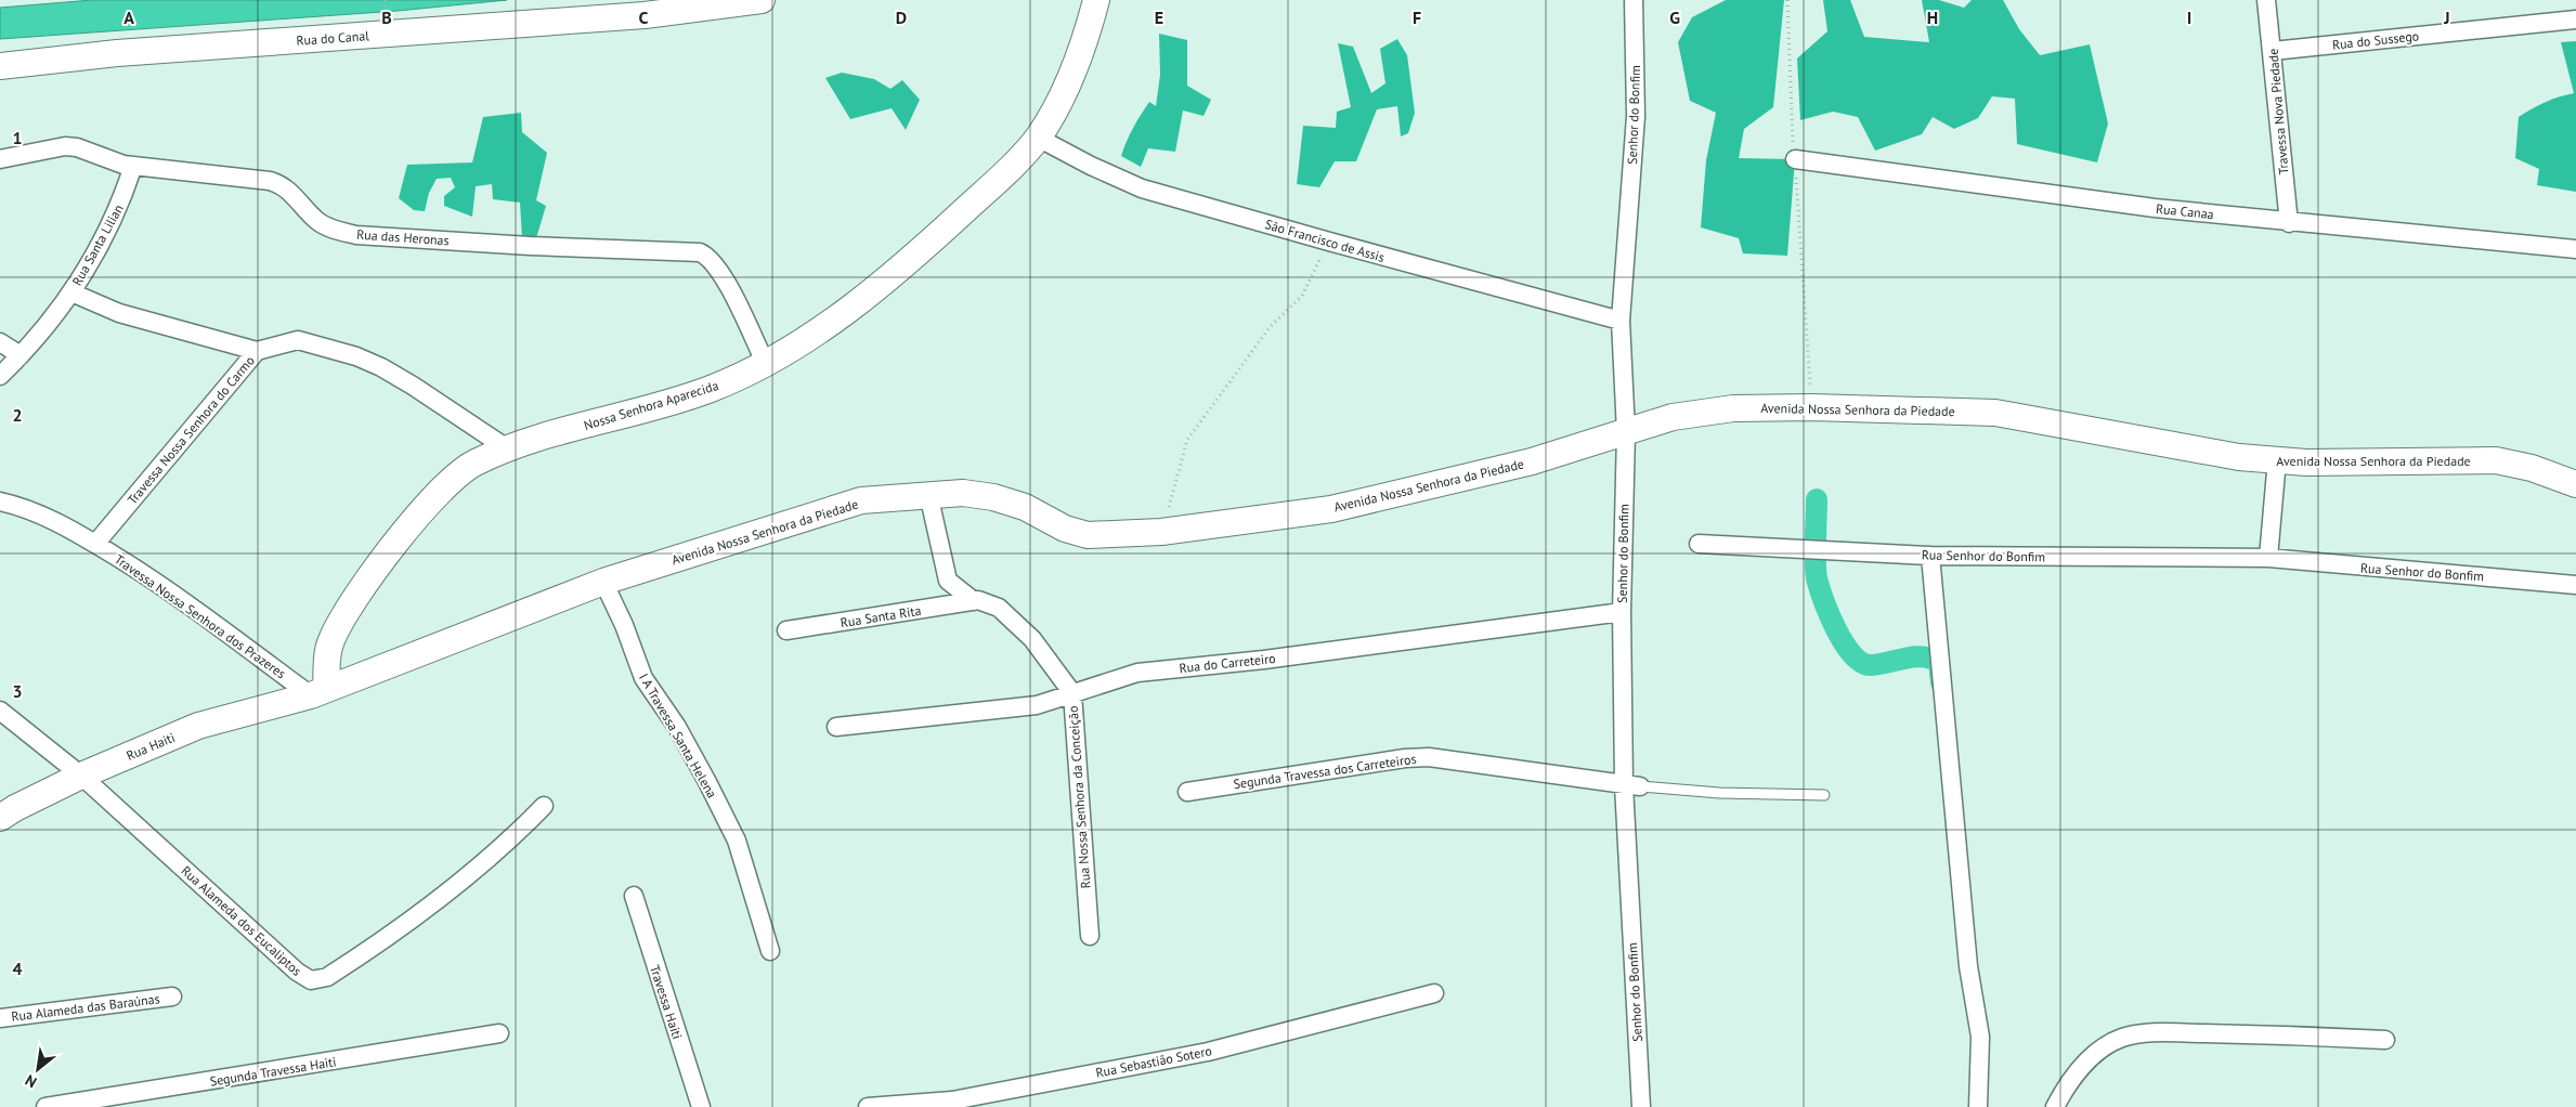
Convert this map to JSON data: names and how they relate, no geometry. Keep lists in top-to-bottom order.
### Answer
{
  "streets": {
    "street": [
      "Rua do Canal",
      "Rua do Sussego",
      "Travessa Nova Piedade",
      "Senhor do Bonfim",
      "Rua Canaa",
      "Rua das Heronas",
      "São Francisco de Assis",
      "Rua Santa Lilian",
      "Nossa Senhora Aparecida",
      "Avenida Nossa Senhora da Piedade",
      "Travessa Nossa Senhora do Carmo",
      "Rua Senhor do Bonfim",
      "Travessa Nossa Senhora dos Prazeres",
      "Rua Santa Rita",
      "Rua do Carreteiro",
      "I A Travessa Santa Helena",
      "Rua Haiti",
      "Segunda Travessa dos Carreteiros",
      "Rua Nossa Senhora da Conceição",
      "Rua Alameda dos Eucaliptos",
      "Travessa Haiti",
      "Rua Alameda das Baraúnas",
      "Rua Sebastião Sotero",
      "Segunda Travessa Haiti"
    ]
  },
  "crossings": [
    ["Rua do Sussego", "Travessa Nova Piedade"],
    ["Travessa Nova Piedade", "Rua Canaa"],
    ["Senhor do Bonfim", "São Francisco de Assis"],
    ["Senhor do Bonfim", "Avenida Nossa Senhora da Piedade"],
    ["Senhor do Bonfim", "Rua do Carreteiro"],
    ["Senhor do Bonfim", "Segunda Travessa dos Carreteiros"],
    ["Rua das Heronas", "Rua Santa Lilian"],
    ["Rua das Heronas", "Nossa Senhora Aparecida"],
    ["São Francisco de Assis", "Nossa Senhora Aparecida"],
    ["Rua Santa Lilian", "Travessa Nossa Senhora do Carmo"],
    ["Nossa Senhora Aparecida", "Avenida Nossa Senhora da Piedade"],
    ["Nossa Senhora Aparecida", "Travessa Nossa Senhora dos Prazeres"],
    ["Nossa Senhora Aparecida", "Rua Haiti"],
    ["Avenida Nossa Senhora da Piedade", "Travessa Nossa Senhora dos Prazeres"],
    ["Avenida Nossa Senhora da Piedade", "I A Travessa Santa Helena"],
    ["Avenida Nossa Senhora da Piedade", "Rua Haiti"],
    ["Avenida Nossa Senhora da Piedade", "Rua Nossa Senhora da Conceição"],
    ["Travessa Nossa Senhora do Carmo", "Travessa Nossa Senhora dos Prazeres"],
    ["Travessa Nossa Senhora dos Prazeres", "Rua Haiti"],
    ["Rua Santa Rita", "Rua Nossa Senhora da Conceição"],
    ["Rua do Carreteiro", "Rua Nossa Senhora da Conceição"],
    ["Rua Haiti", "Rua Alameda dos Eucaliptos"]
  ],
  "north": "bottom left",
  "grid": {
    "columns": [
      "A",
      "B",
      "C",
      "D",
      "E",
      "F",
      "G",
      "H",
      "I",
      "J"
    ],
    "rows": [
      "1",
      "2",
      "3",
      "4"
    ]
  }
}
